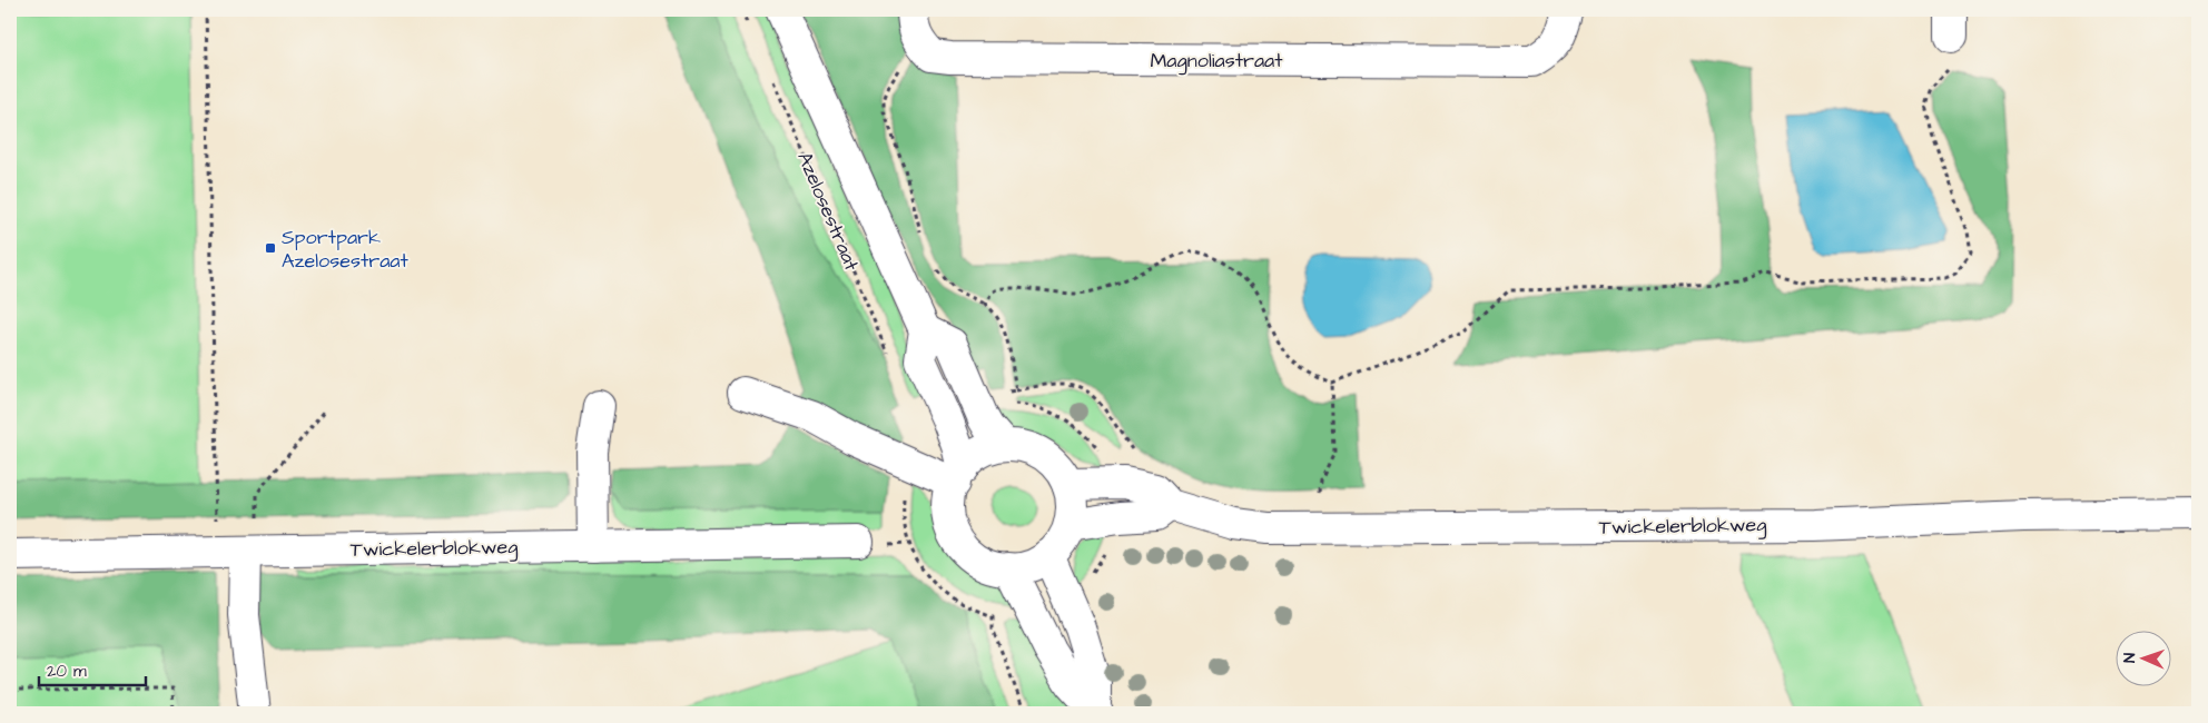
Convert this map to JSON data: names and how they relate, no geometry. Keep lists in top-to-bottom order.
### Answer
{
  "streets": {
    "street": ["Magnoliastraat", "Azelosestraat", "Twickelerblokweg"]
  },
  "places": {
    "transit": ["Sportpark Azelosestraat"]
  },
  "scale_bar": "20 m",
  "north": "left"
}
